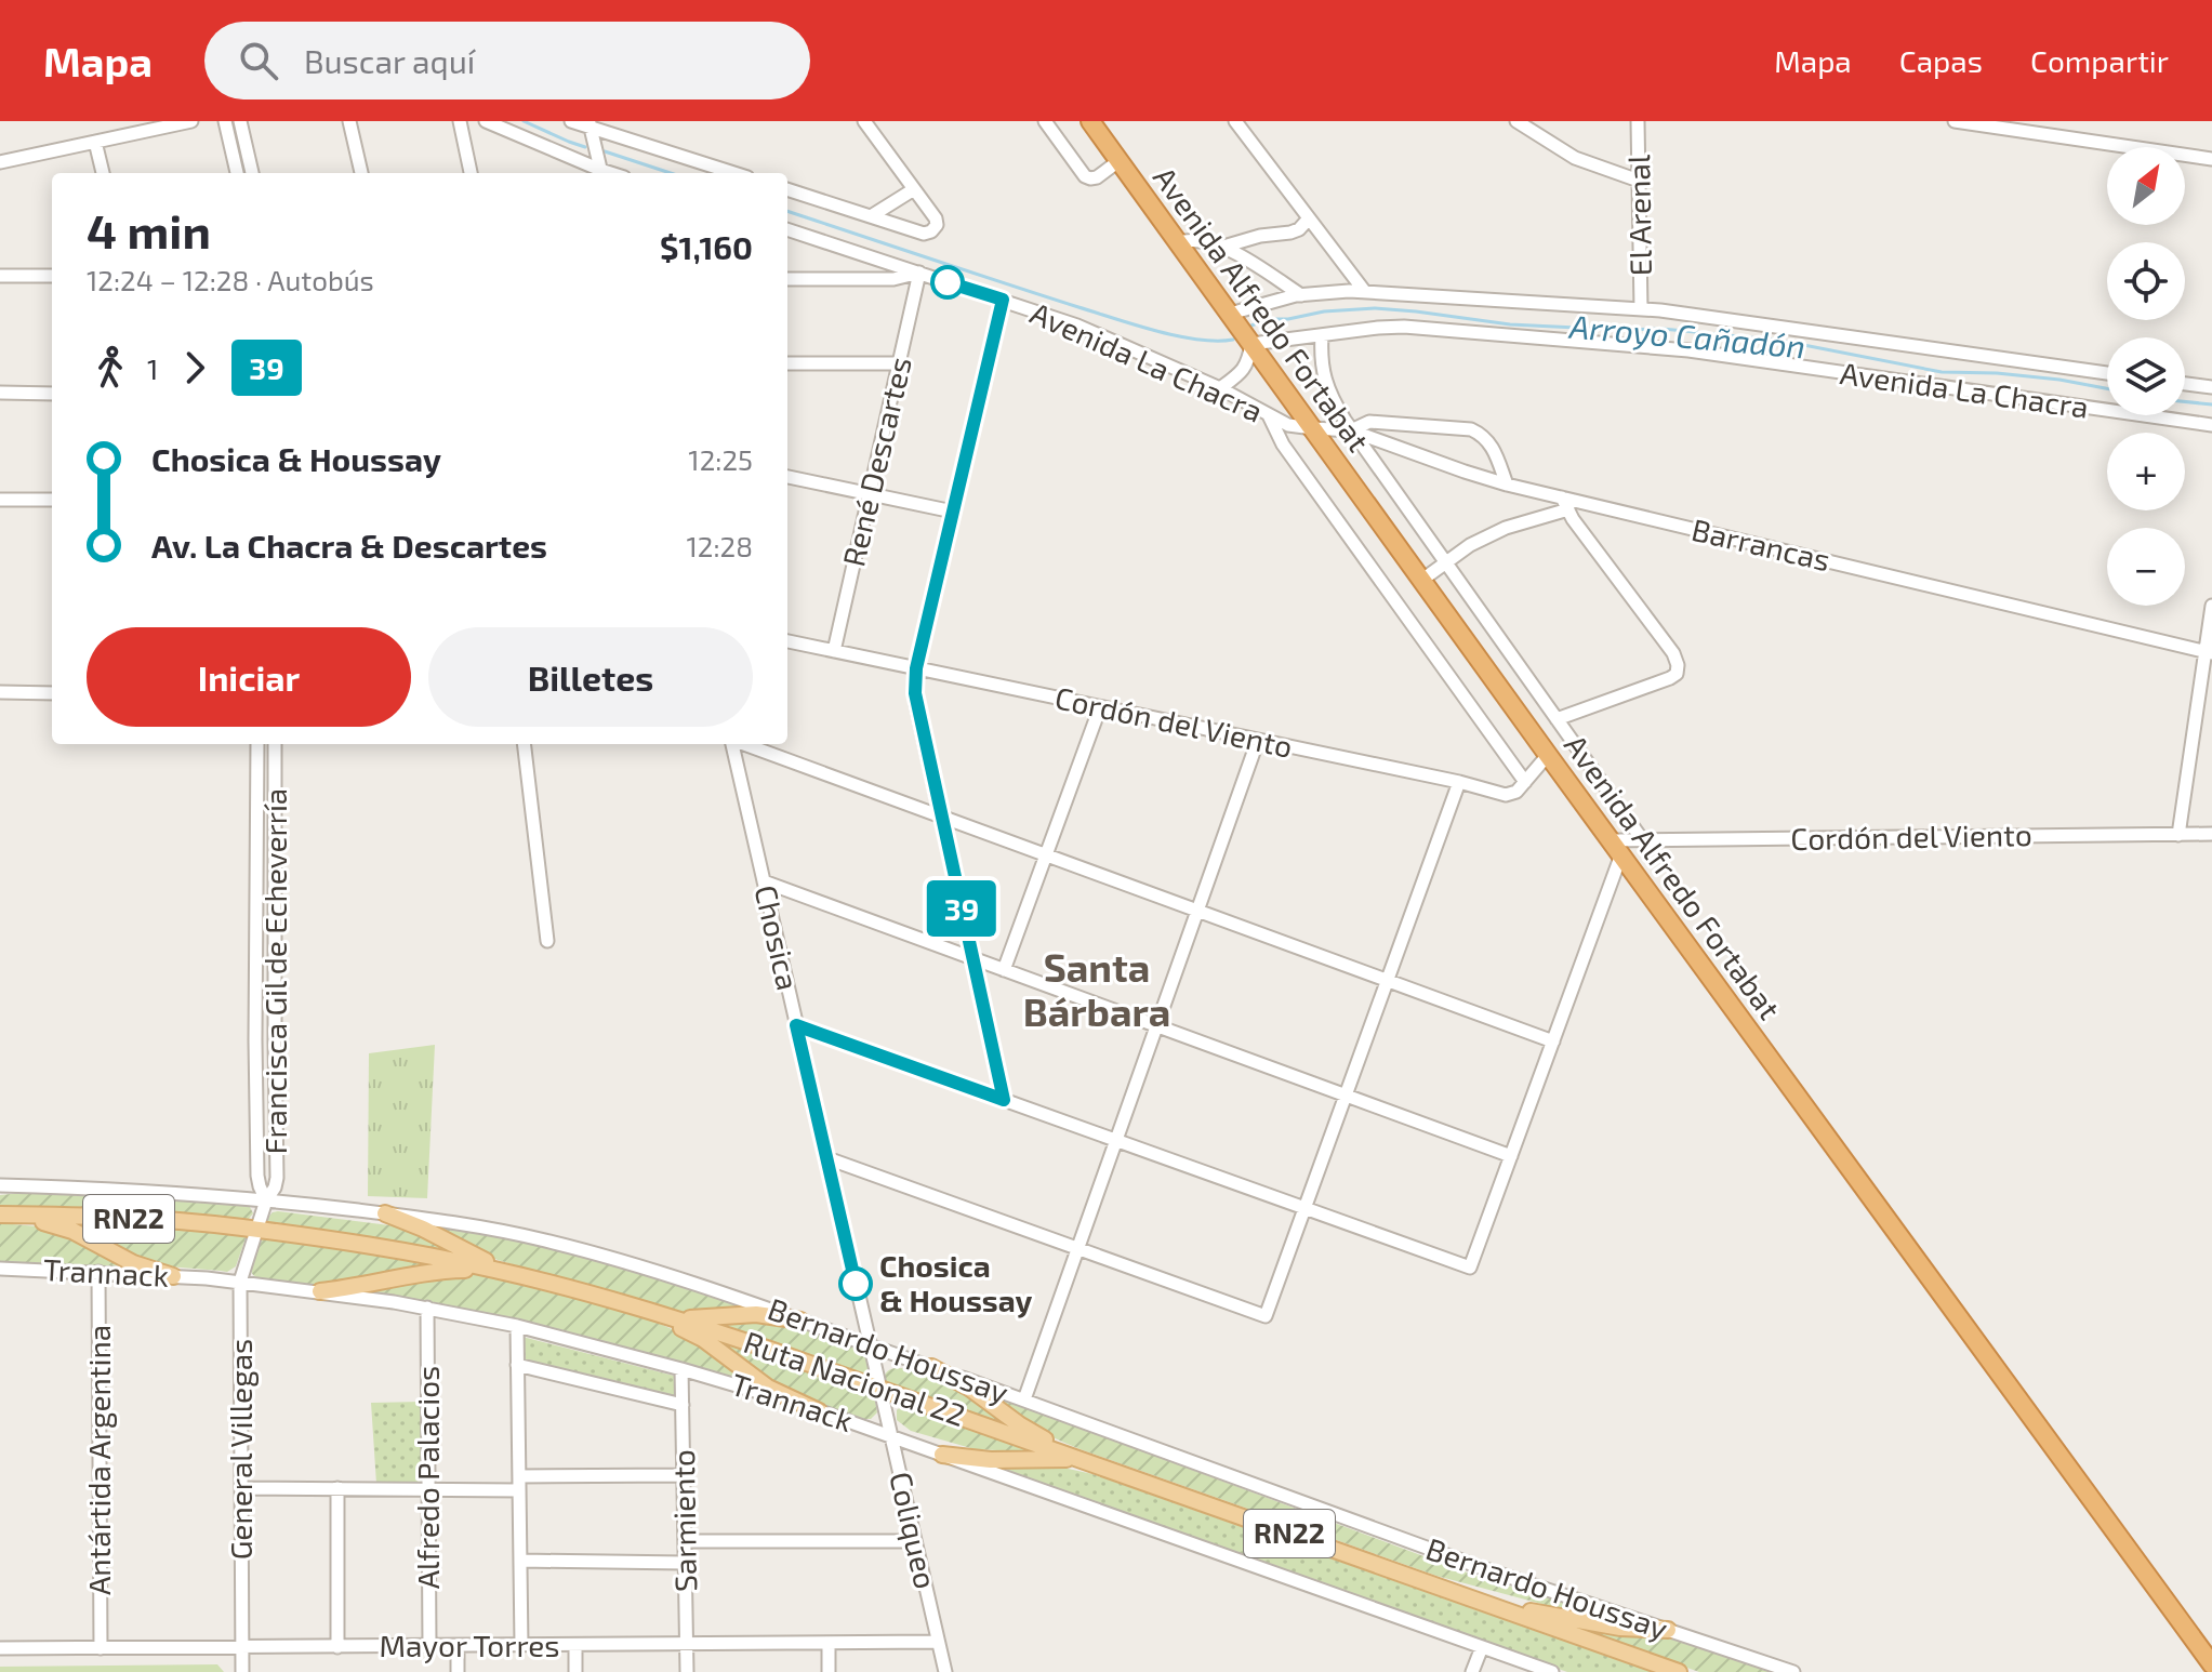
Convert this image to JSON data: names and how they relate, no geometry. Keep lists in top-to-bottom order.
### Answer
{
  "streets": {
    "highway": ["Avenida Alfredo Fortabat"],
    "main road": ["RN22", "Ruta Nacional 22"],
    "street": [
      "El Arenal",
      "Avenida La Chacra",
      "René Descartes",
      "Barrancas",
      "Cordón del Viento",
      "Chosica",
      "Francisca Gil de Echeverría",
      "Trannack",
      "Bernardo Houssay",
      "General Villegas",
      "Antártida Argentina",
      "Alfredo Palacios",
      "Sarmiento",
      "Coliqueo",
      "Mayor Torres"
    ]
  },
  "crossings": [
    ["El Arenal", "Avenida La Chacra"],
    ["Avenida Alfredo Fortabat", "Avenida La Chacra"],
    ["Avenida Alfredo Fortabat", "Barrancas"],
    ["Avenida Alfredo Fortabat", "Cordón del Viento"],
    ["Avenida La Chacra", "René Descartes"],
    ["Avenida La Chacra", "Barrancas"],
    ["René Descartes", "Cordón del Viento"],
    ["Chosica", "Bernardo Houssay"],
    ["Chosica", "Ruta Nacional 22"],
    ["Chosica", "Coliqueo"],
    ["Francisca Gil de Echeverría", "Bernardo Houssay"],
    ["Francisca Gil de Echeverría", "Ruta Nacional 22"],
    ["Francisca Gil de Echeverría", "General Villegas"],
    ["Trannack", "General Villegas"],
    ["Trannack", "Antártida Argentina"],
    ["Trannack", "Alfredo Palacios"],
    ["Trannack", "Sarmiento"],
    ["Trannack", "Coliqueo"],
    ["Ruta Nacional 22", "General Villegas"],
    ["Ruta Nacional 22", "Coliqueo"],
    ["General Villegas", "Mayor Torres"],
    ["Antártida Argentina", "Mayor Torres"],
    ["Alfredo Palacios", "Mayor Torres"],
    ["Sarmiento", "Mayor Torres"],
    ["Coliqueo", "Mayor Torres"]
  ],
  "districts": ["Santa Bárbara"],
  "water": ["Arroyo Cañadón"],
  "places": ["Chosica & Houssay"],
  "lines": ["bus line 39"],
  "north": "top right",
  "page": {
    "header": "Mapa",
    "search": "Buscar aquí",
    "nav": ["Mapa", "Capas", "Compartir"],
    "on_map": "39",
    "map_buttons": ["+", "−"],
    "heading": ["4 min", "12:24 – 12:28 · Autobús", "$1,160"],
    "legs": ["1", "39"],
    "list": [
      {
        "name": "Chosica & Houssay",
        "value": "12:25"
      },
      {
        "name": "Av. La Chacra & Descartes",
        "value": "12:28"
      }
    ],
    "buttons": ["Iniciar", "Billetes"]
  }
}
